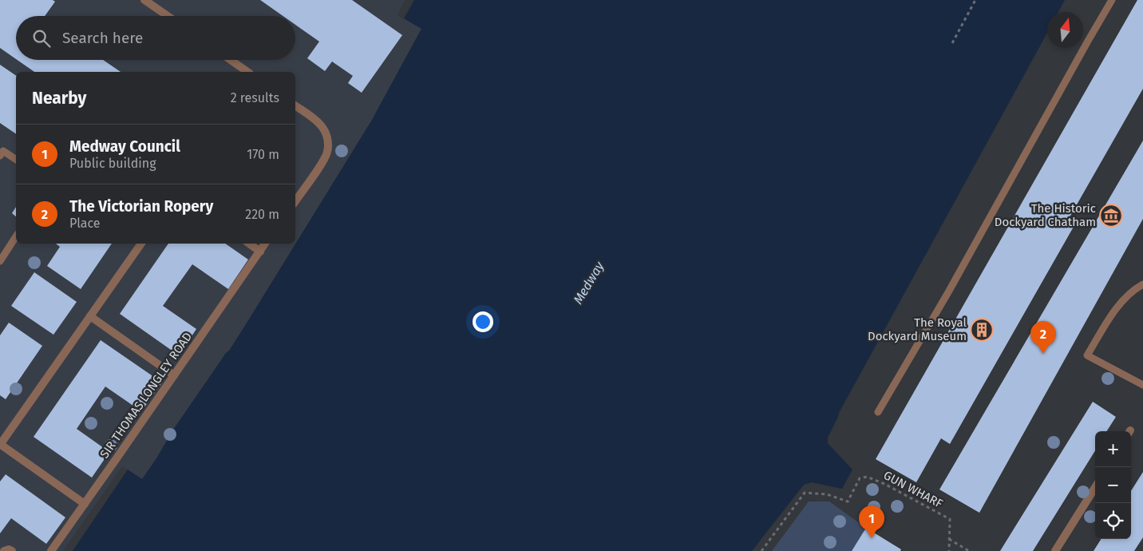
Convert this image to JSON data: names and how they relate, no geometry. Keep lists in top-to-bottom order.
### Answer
{
  "streets": {
    "street": ["SIR THOMAS LONGLEY ROAD"],
    "path": ["GUN WHARF"]
  },
  "water": ["Medway"],
  "places": {
    "museum": ["The Historic Dockyard Chatham"],
    "building": ["The Royal Dockyard Museum"]
  },
  "north": "top",
  "page": {
    "search": "Search here",
    "heading": ["Nearby", "2 results"],
    "list": [
      {
        "mark": "1",
        "name": "Medway Council",
        "note": "Public building",
        "value": "170 m"
      },
      {
        "mark": "2",
        "name": "The Victorian Ropery",
        "note": "Place",
        "value": "220 m"
      }
    ],
    "pins": ["2", "1"],
    "map_buttons": ["+", "−"]
  }
}
